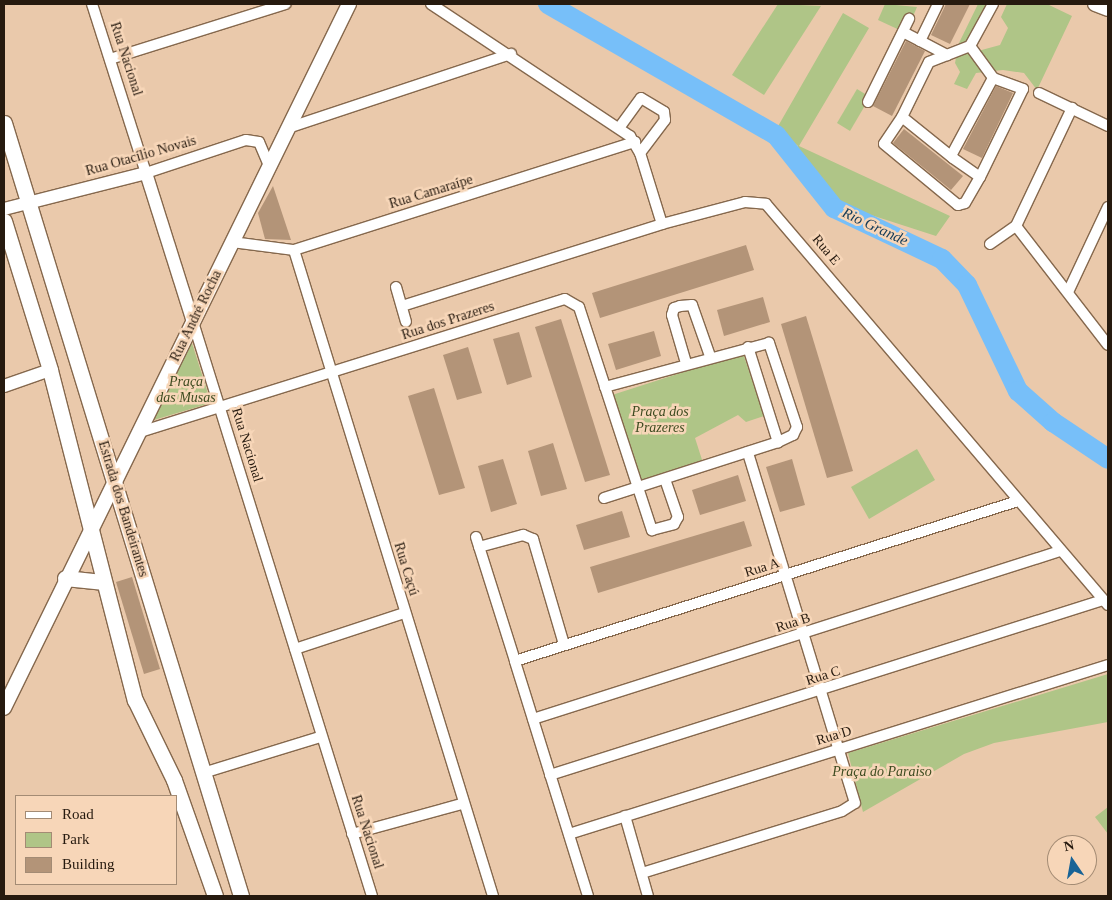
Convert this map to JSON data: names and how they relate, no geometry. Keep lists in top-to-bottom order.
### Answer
{
  "streets": {
    "main road": ["Rua André Rocha", "Estrada dos Bandeirantes"],
    "street": [
      "Rua Nacional",
      "Rua Otacílio Novais",
      "Rua Camaraípe",
      "Rua E",
      "Rua dos Prazeres",
      "Rua A",
      "Rua Caçú",
      "Rua B",
      "Rua C",
      "Rua D"
    ]
  },
  "crossings": [
    ["Rua Nacional", "Rua Otacílio Novais"],
    ["Rua Nacional", "Rua André Rocha"],
    ["Rua Nacional", "Rua dos Prazeres"],
    ["Rua Otacílio Novais", "Rua André Rocha"],
    ["Rua Otacílio Novais", "Estrada dos Bandeirantes"],
    ["Rua Camaraípe", "Rua André Rocha"],
    ["Rua Camaraípe", "Rua Caçú"],
    ["Rua E", "Rua A"],
    ["Rua E", "Rua B"],
    ["Rua E", "Rua C"],
    ["Rua André Rocha", "Rua dos Prazeres"],
    ["Rua André Rocha", "Estrada dos Bandeirantes"],
    ["Rua dos Prazeres", "Rua Caçú"]
  ],
  "water": ["Rio Grande"],
  "parks": ["Praça das Musas", "Praça dos Prazeres", "Praça do Paraiso"],
  "legend": ["Road", "Park", "Building"],
  "north": "top"
}
